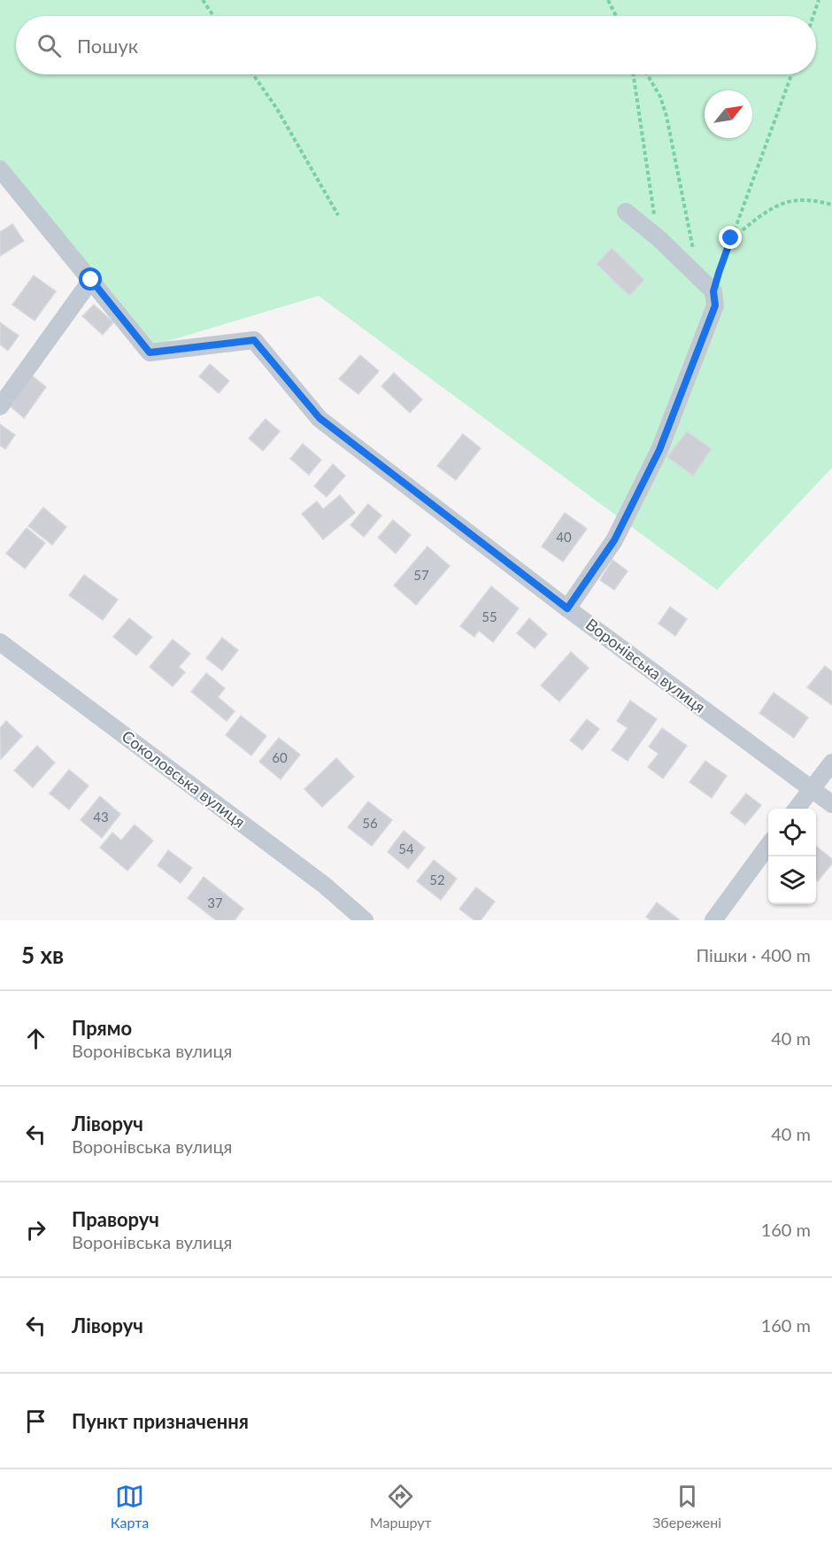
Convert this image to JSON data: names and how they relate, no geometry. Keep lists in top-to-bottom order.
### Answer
{
  "streets": {
    "street": ["Воронівська вулиця", "Соколовська вулиця"]
  },
  "house_numbers": [
    "40",
    "57",
    "55",
    "60",
    "43",
    "56",
    "54",
    "52",
    "37"
  ],
  "north": "top right",
  "page": {
    "search": "Пошук",
    "heading": ["5 хв", "Пішки · 400 m"],
    "list": [
      ["Прямо", "Воронівська вулиця", "40 m"],
      ["Ліворуч", "Воронівська вулиця", "40 m"],
      ["Праворуч", "Воронівська вулиця", "160 m"],
      ["Ліворуч", "160 m"],
      "Пункт призначення"
    ],
    "nav": ["Карта", "Маршрут", "Збережені"]
  }
}
